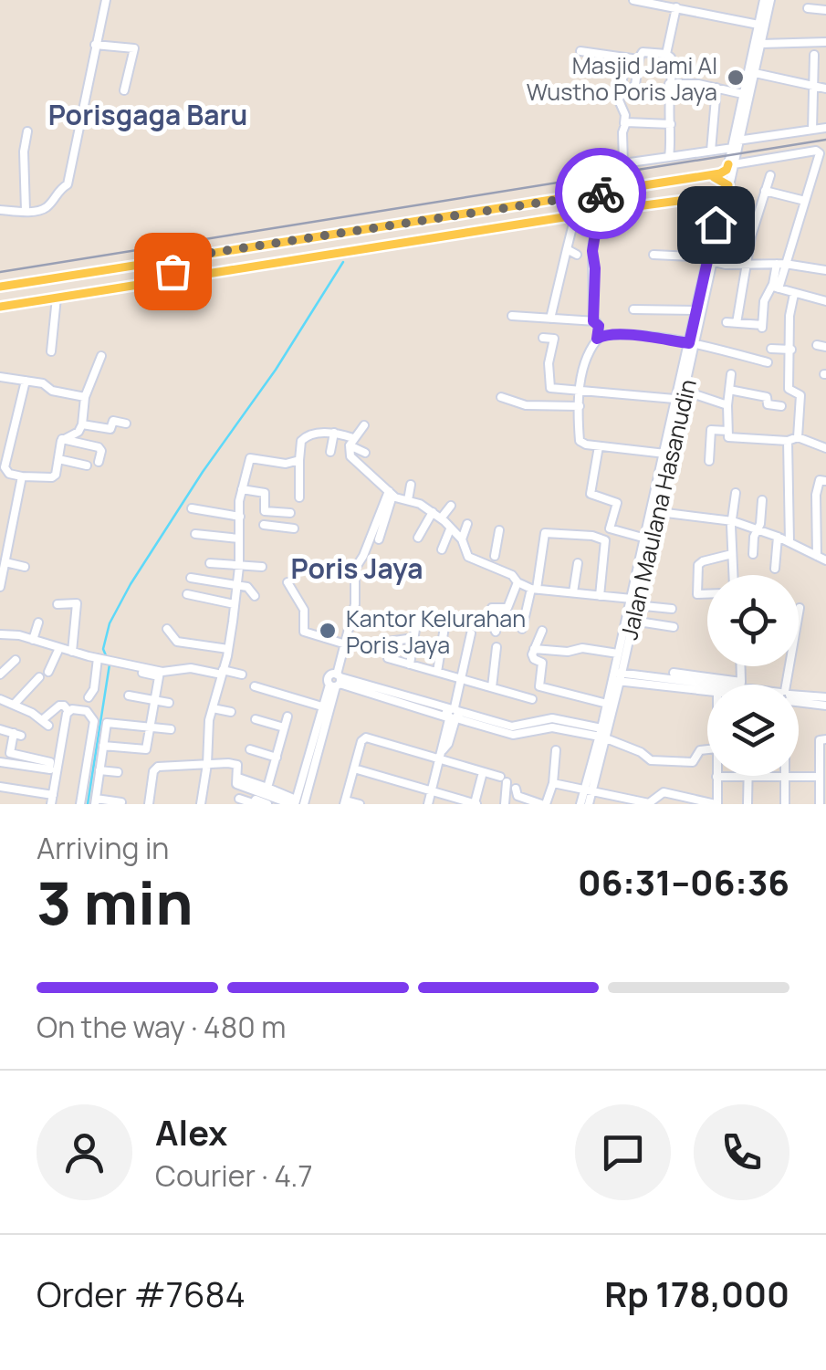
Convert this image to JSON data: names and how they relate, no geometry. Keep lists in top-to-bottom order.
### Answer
{
  "streets": {
    "street": ["Jalan Maulana Hasanudin"]
  },
  "districts": ["Porisgaga Baru", "Poris Jaya"],
  "places": ["Masjid Jami Al Wustho Poris Jaya", "Kantor Kelurahan Poris Jaya"],
  "page": {
    "heading": ["3 min", "Arriving in", "06:31–06:36"],
    "panel": [
      "Alex",
      "Courier · 4.7",
      "Order #7684",
      "Rp 178,000"
    ],
    "bar": "On the way · 480 m"
  }
}
